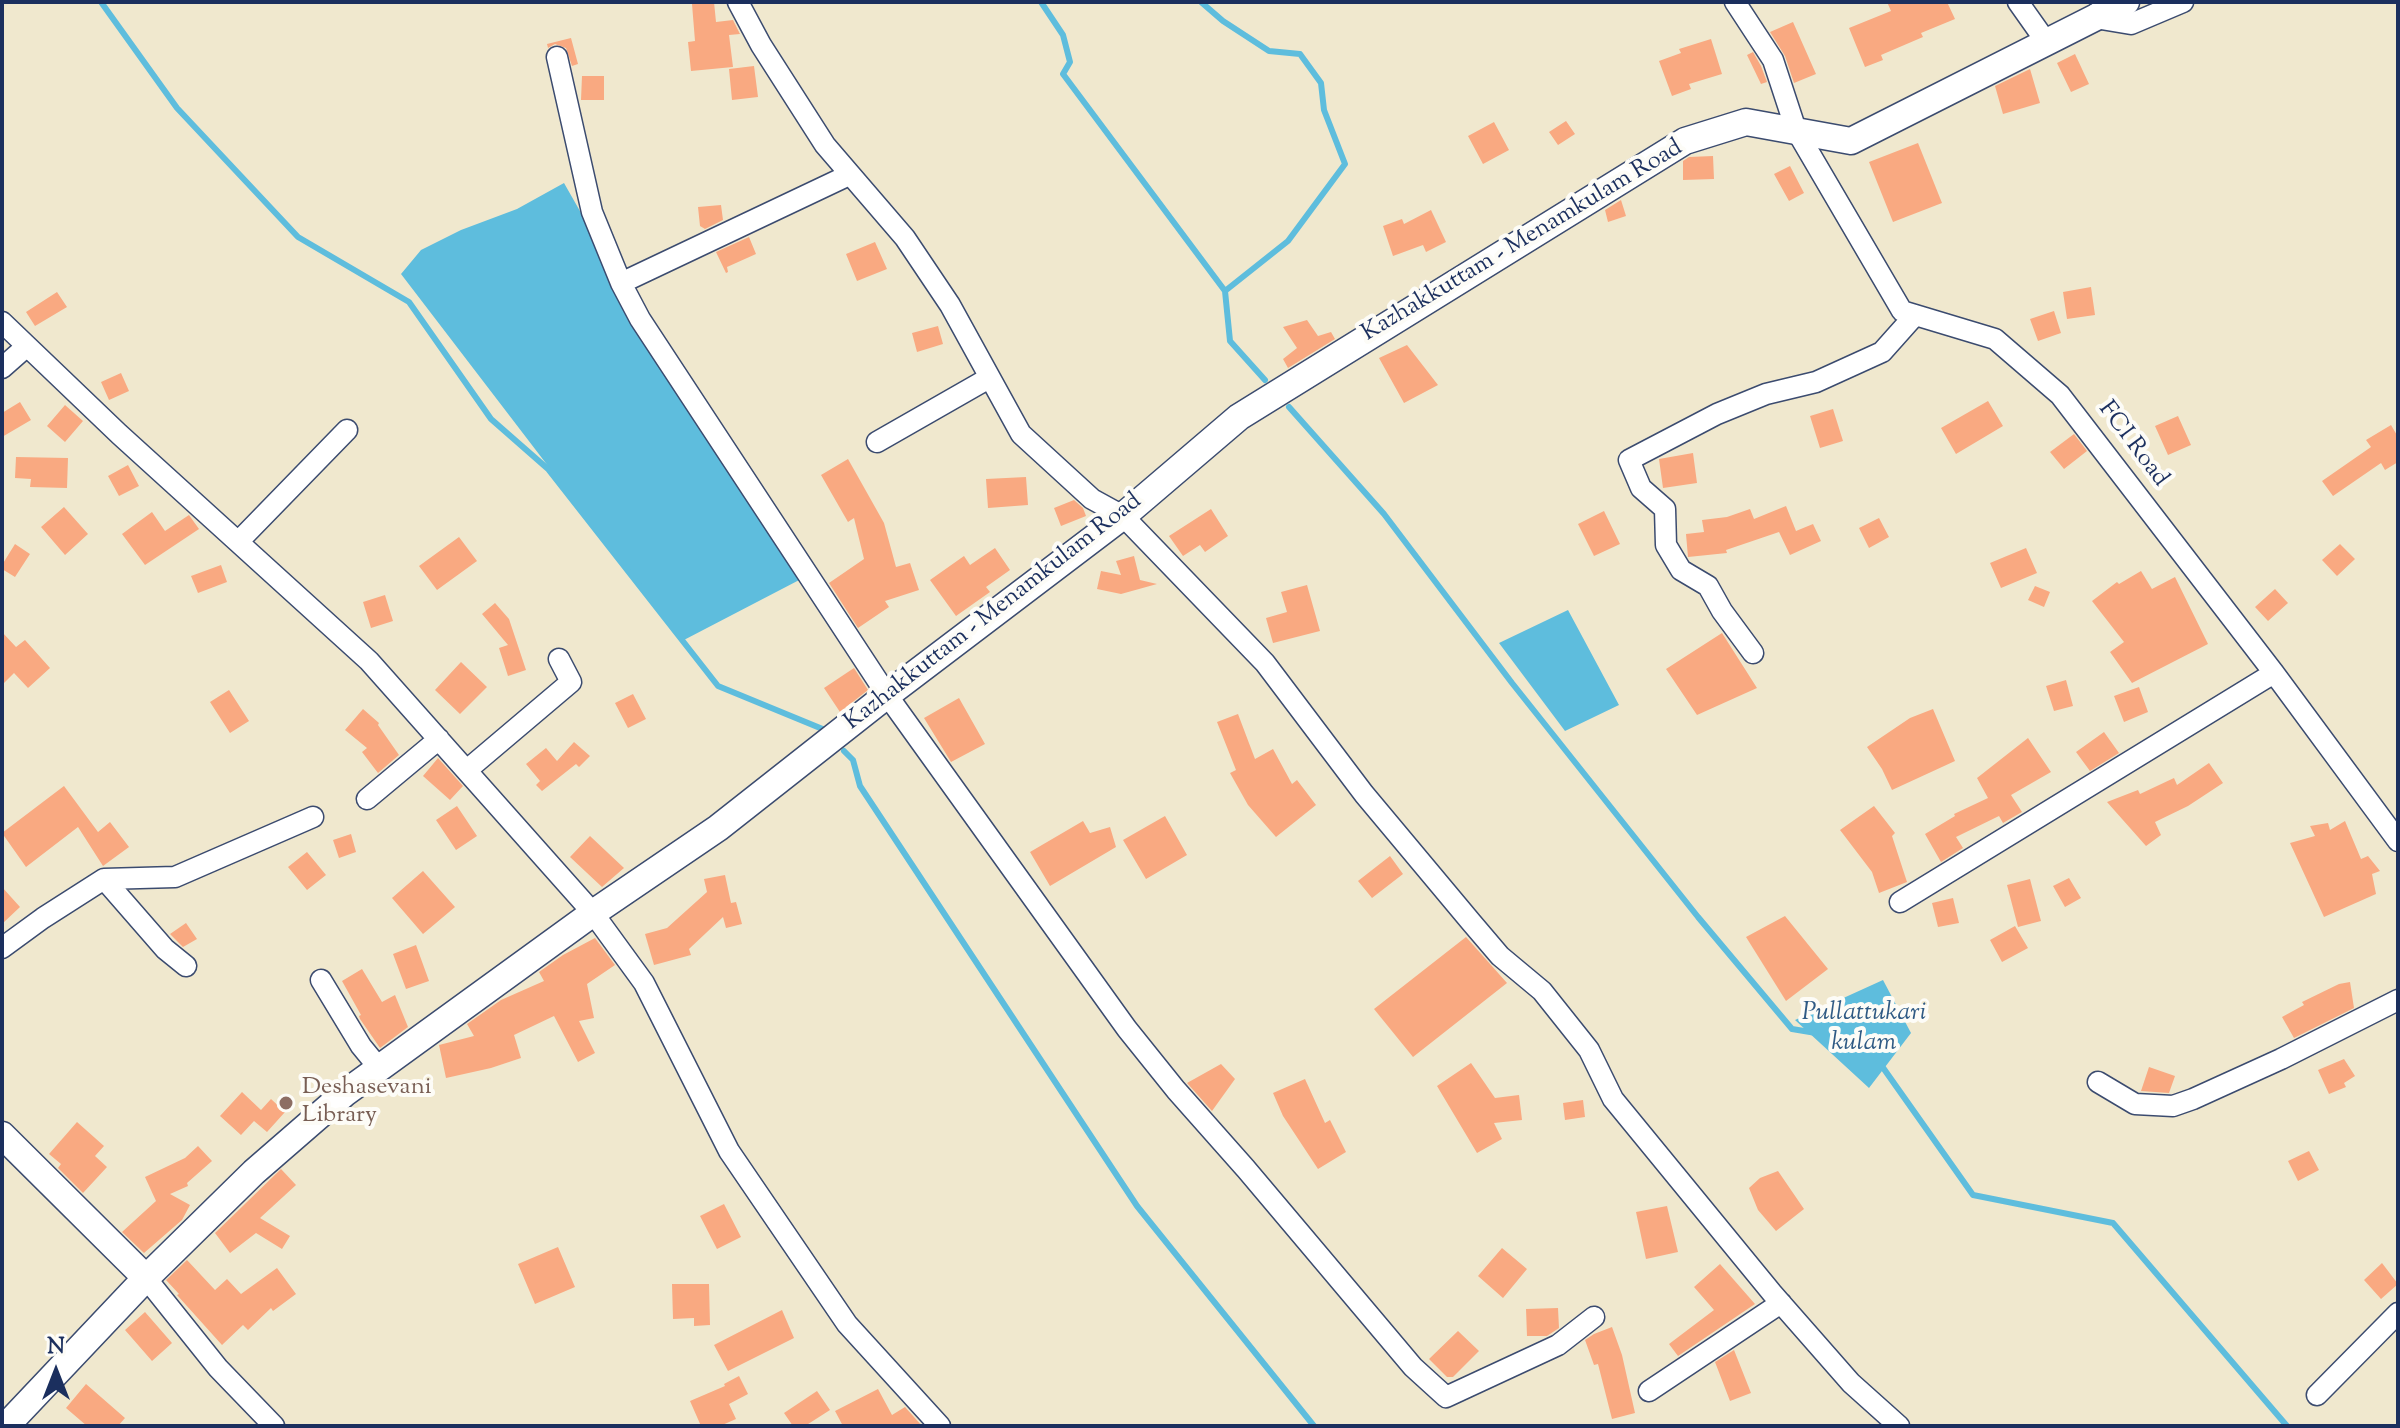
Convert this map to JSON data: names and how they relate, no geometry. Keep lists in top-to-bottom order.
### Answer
{
  "streets": {
    "main road": ["Kazhakkuttam - Menamkulam Road"],
    "street": ["FCI Road"]
  },
  "crossings": [
    ["Kazhakkuttam - Menamkulam Road", "FCI Road"]
  ],
  "water": ["Pullattukari kulam"],
  "places": ["Deshasevani Library"],
  "north": "top"
}
